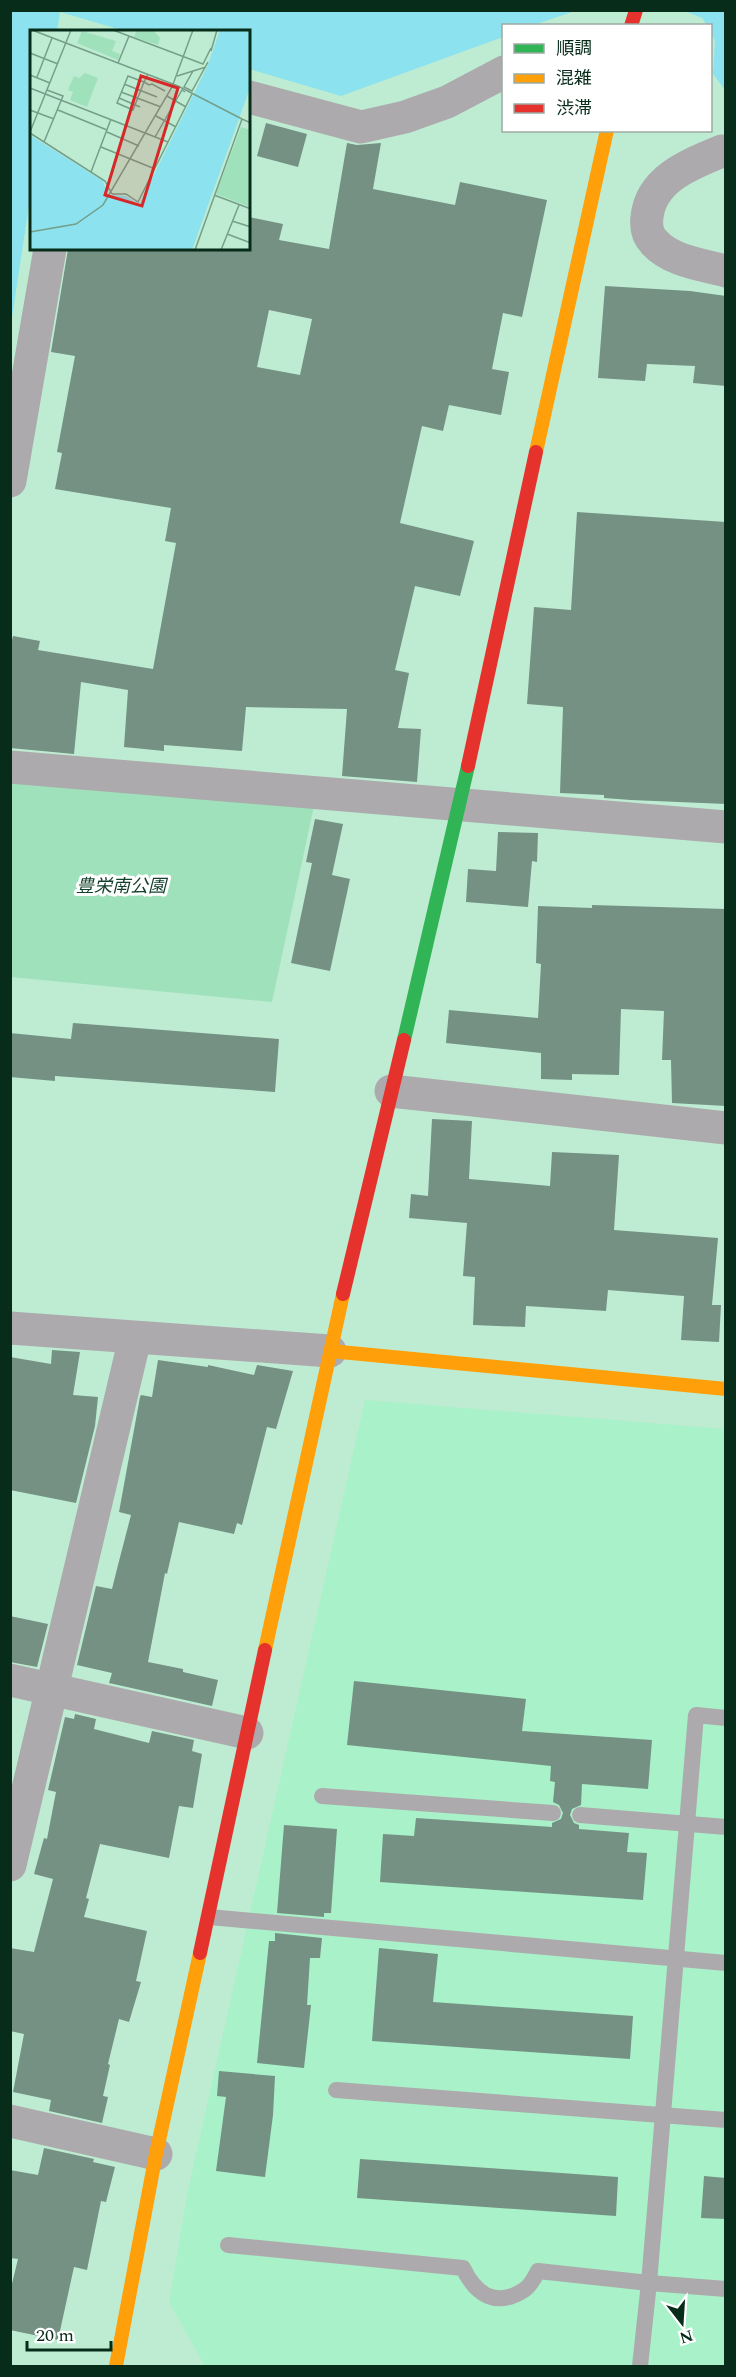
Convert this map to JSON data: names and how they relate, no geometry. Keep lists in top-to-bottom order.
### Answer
{
  "parks": ["豊栄南公園"],
  "legend": ["順調", "混雑", "渋滞"],
  "scale_bar": "20 m",
  "north": "bottom"
}
